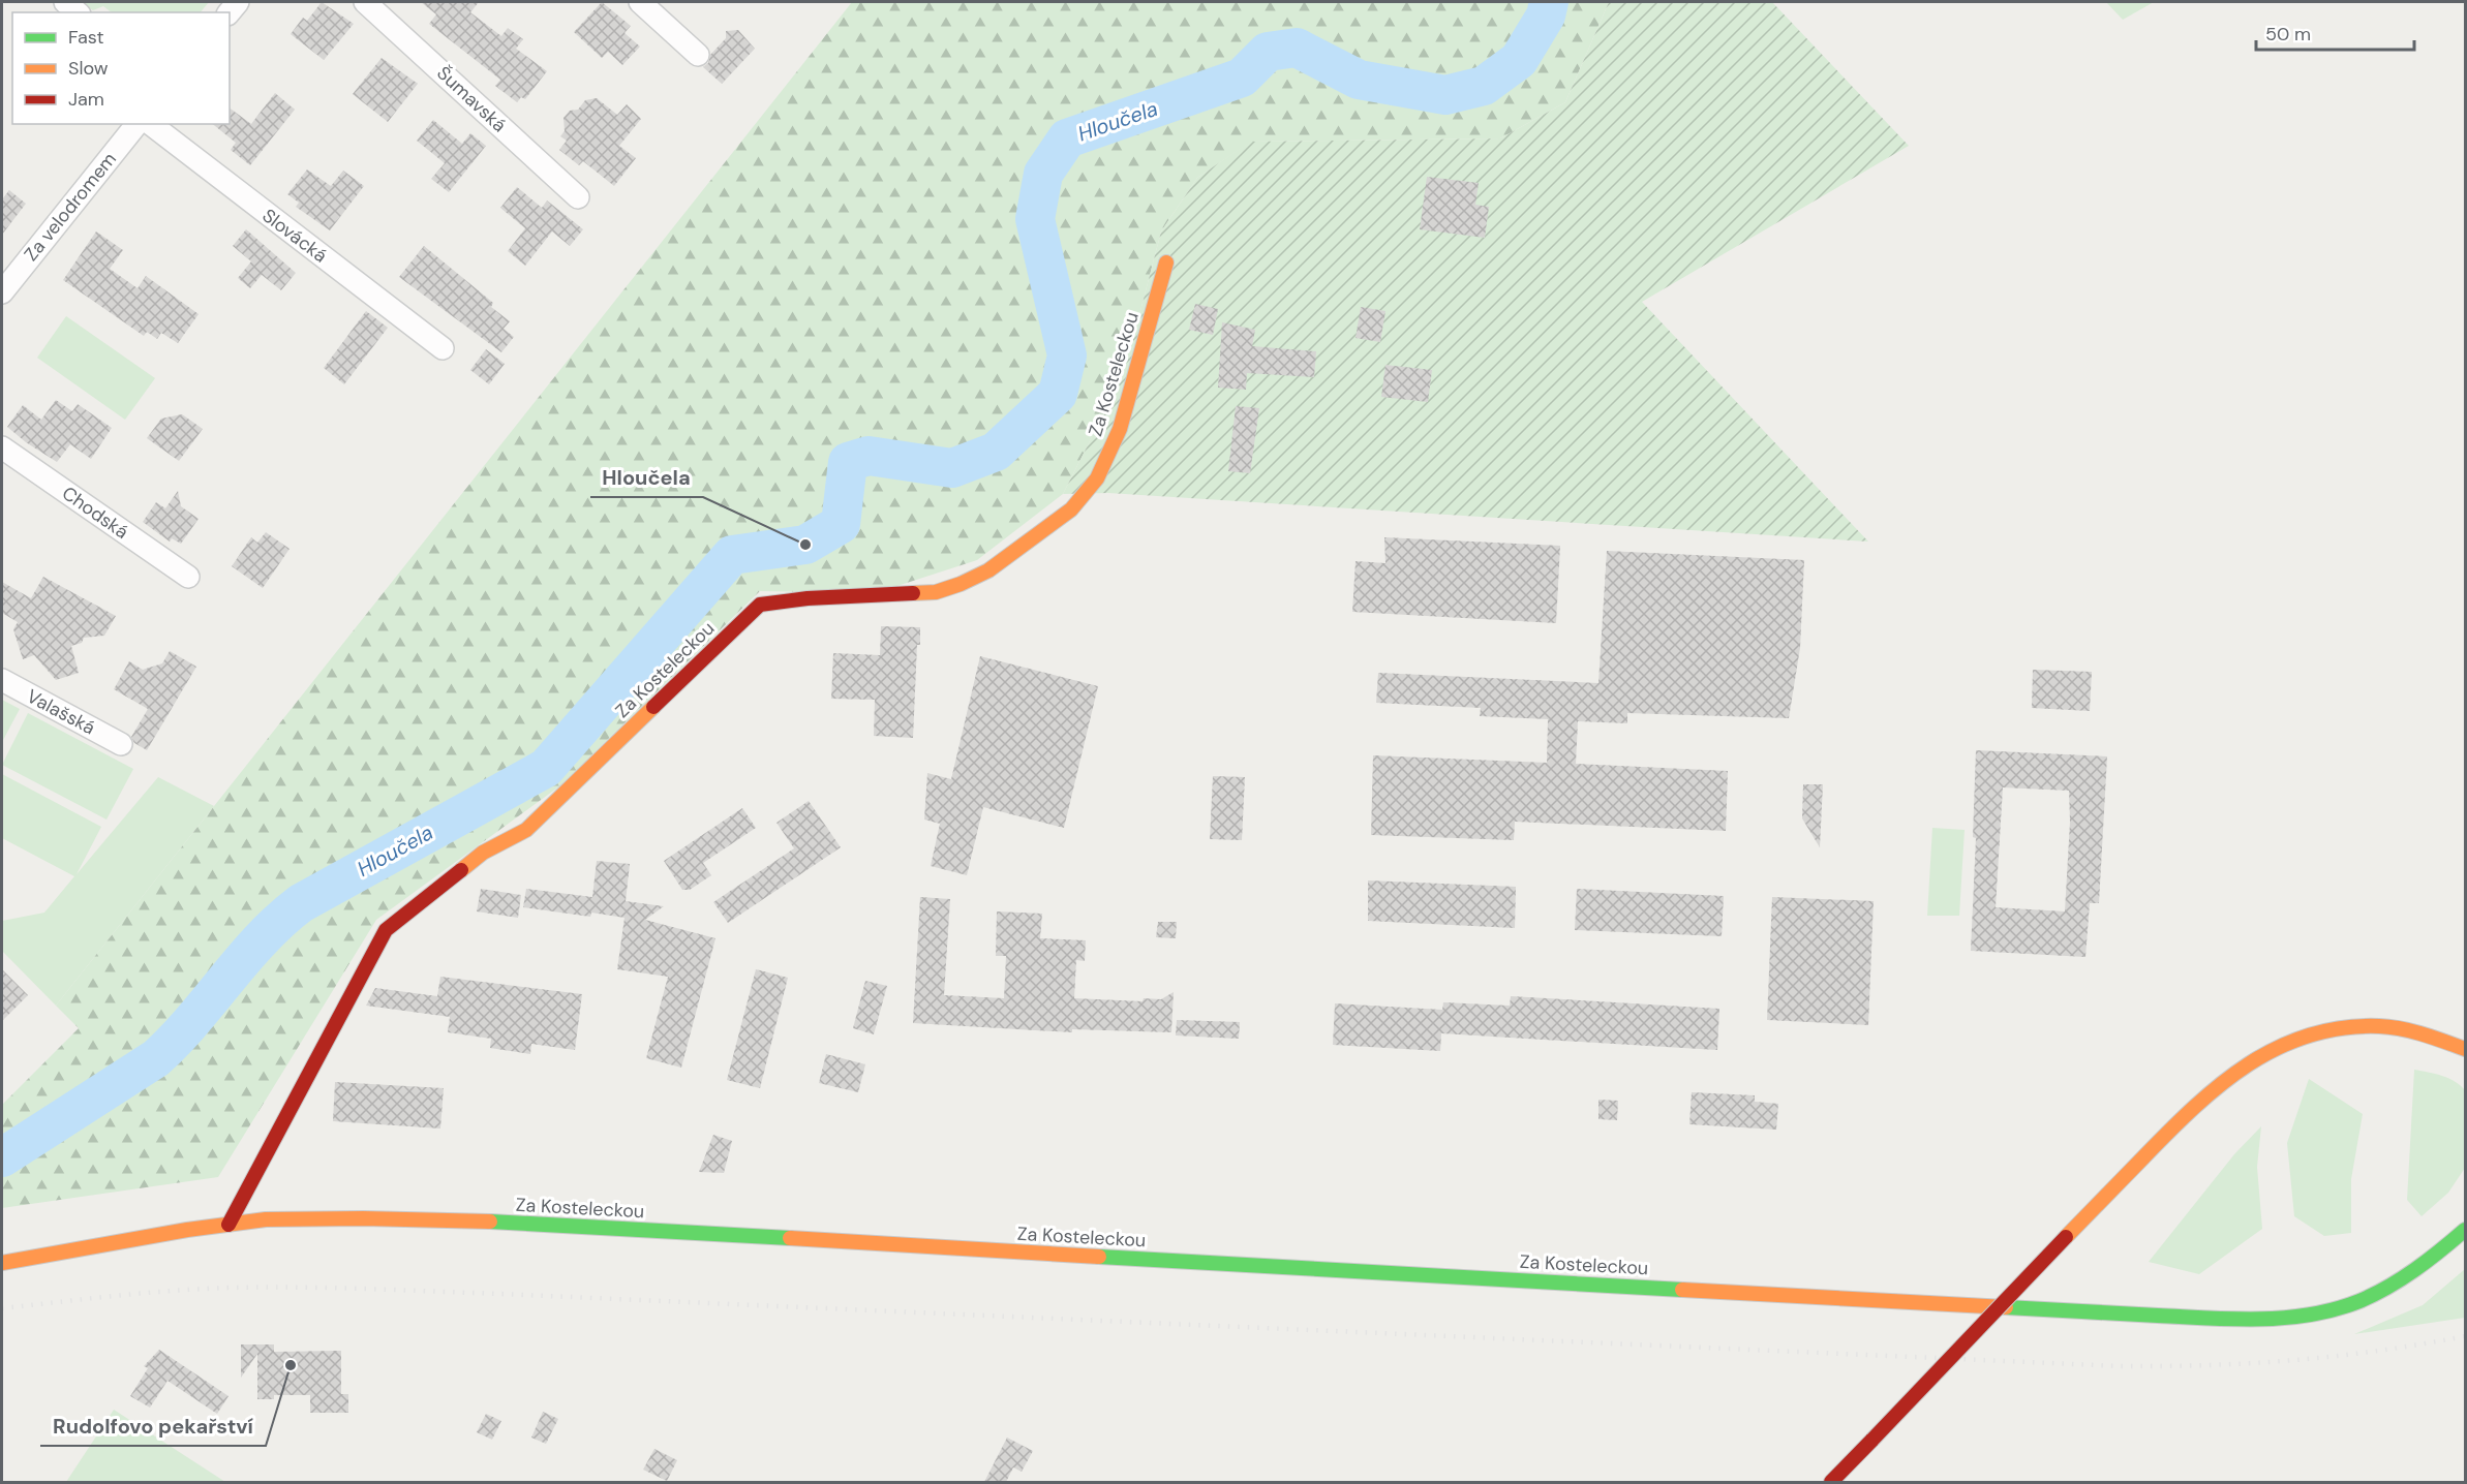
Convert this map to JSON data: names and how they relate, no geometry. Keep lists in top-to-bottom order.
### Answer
{
  "streets": {
    "street": [
      "Šumavská",
      "Za velodromem",
      "Slovácká",
      "Za Kosteleckou",
      "Chodská",
      "Valašská"
    ]
  },
  "water": ["Hloučela"],
  "places": ["Hloučela", "Rudolfovo pekařství"],
  "legend": ["Fast", "Slow", "Jam"],
  "scale_bar": "50 m"
}
